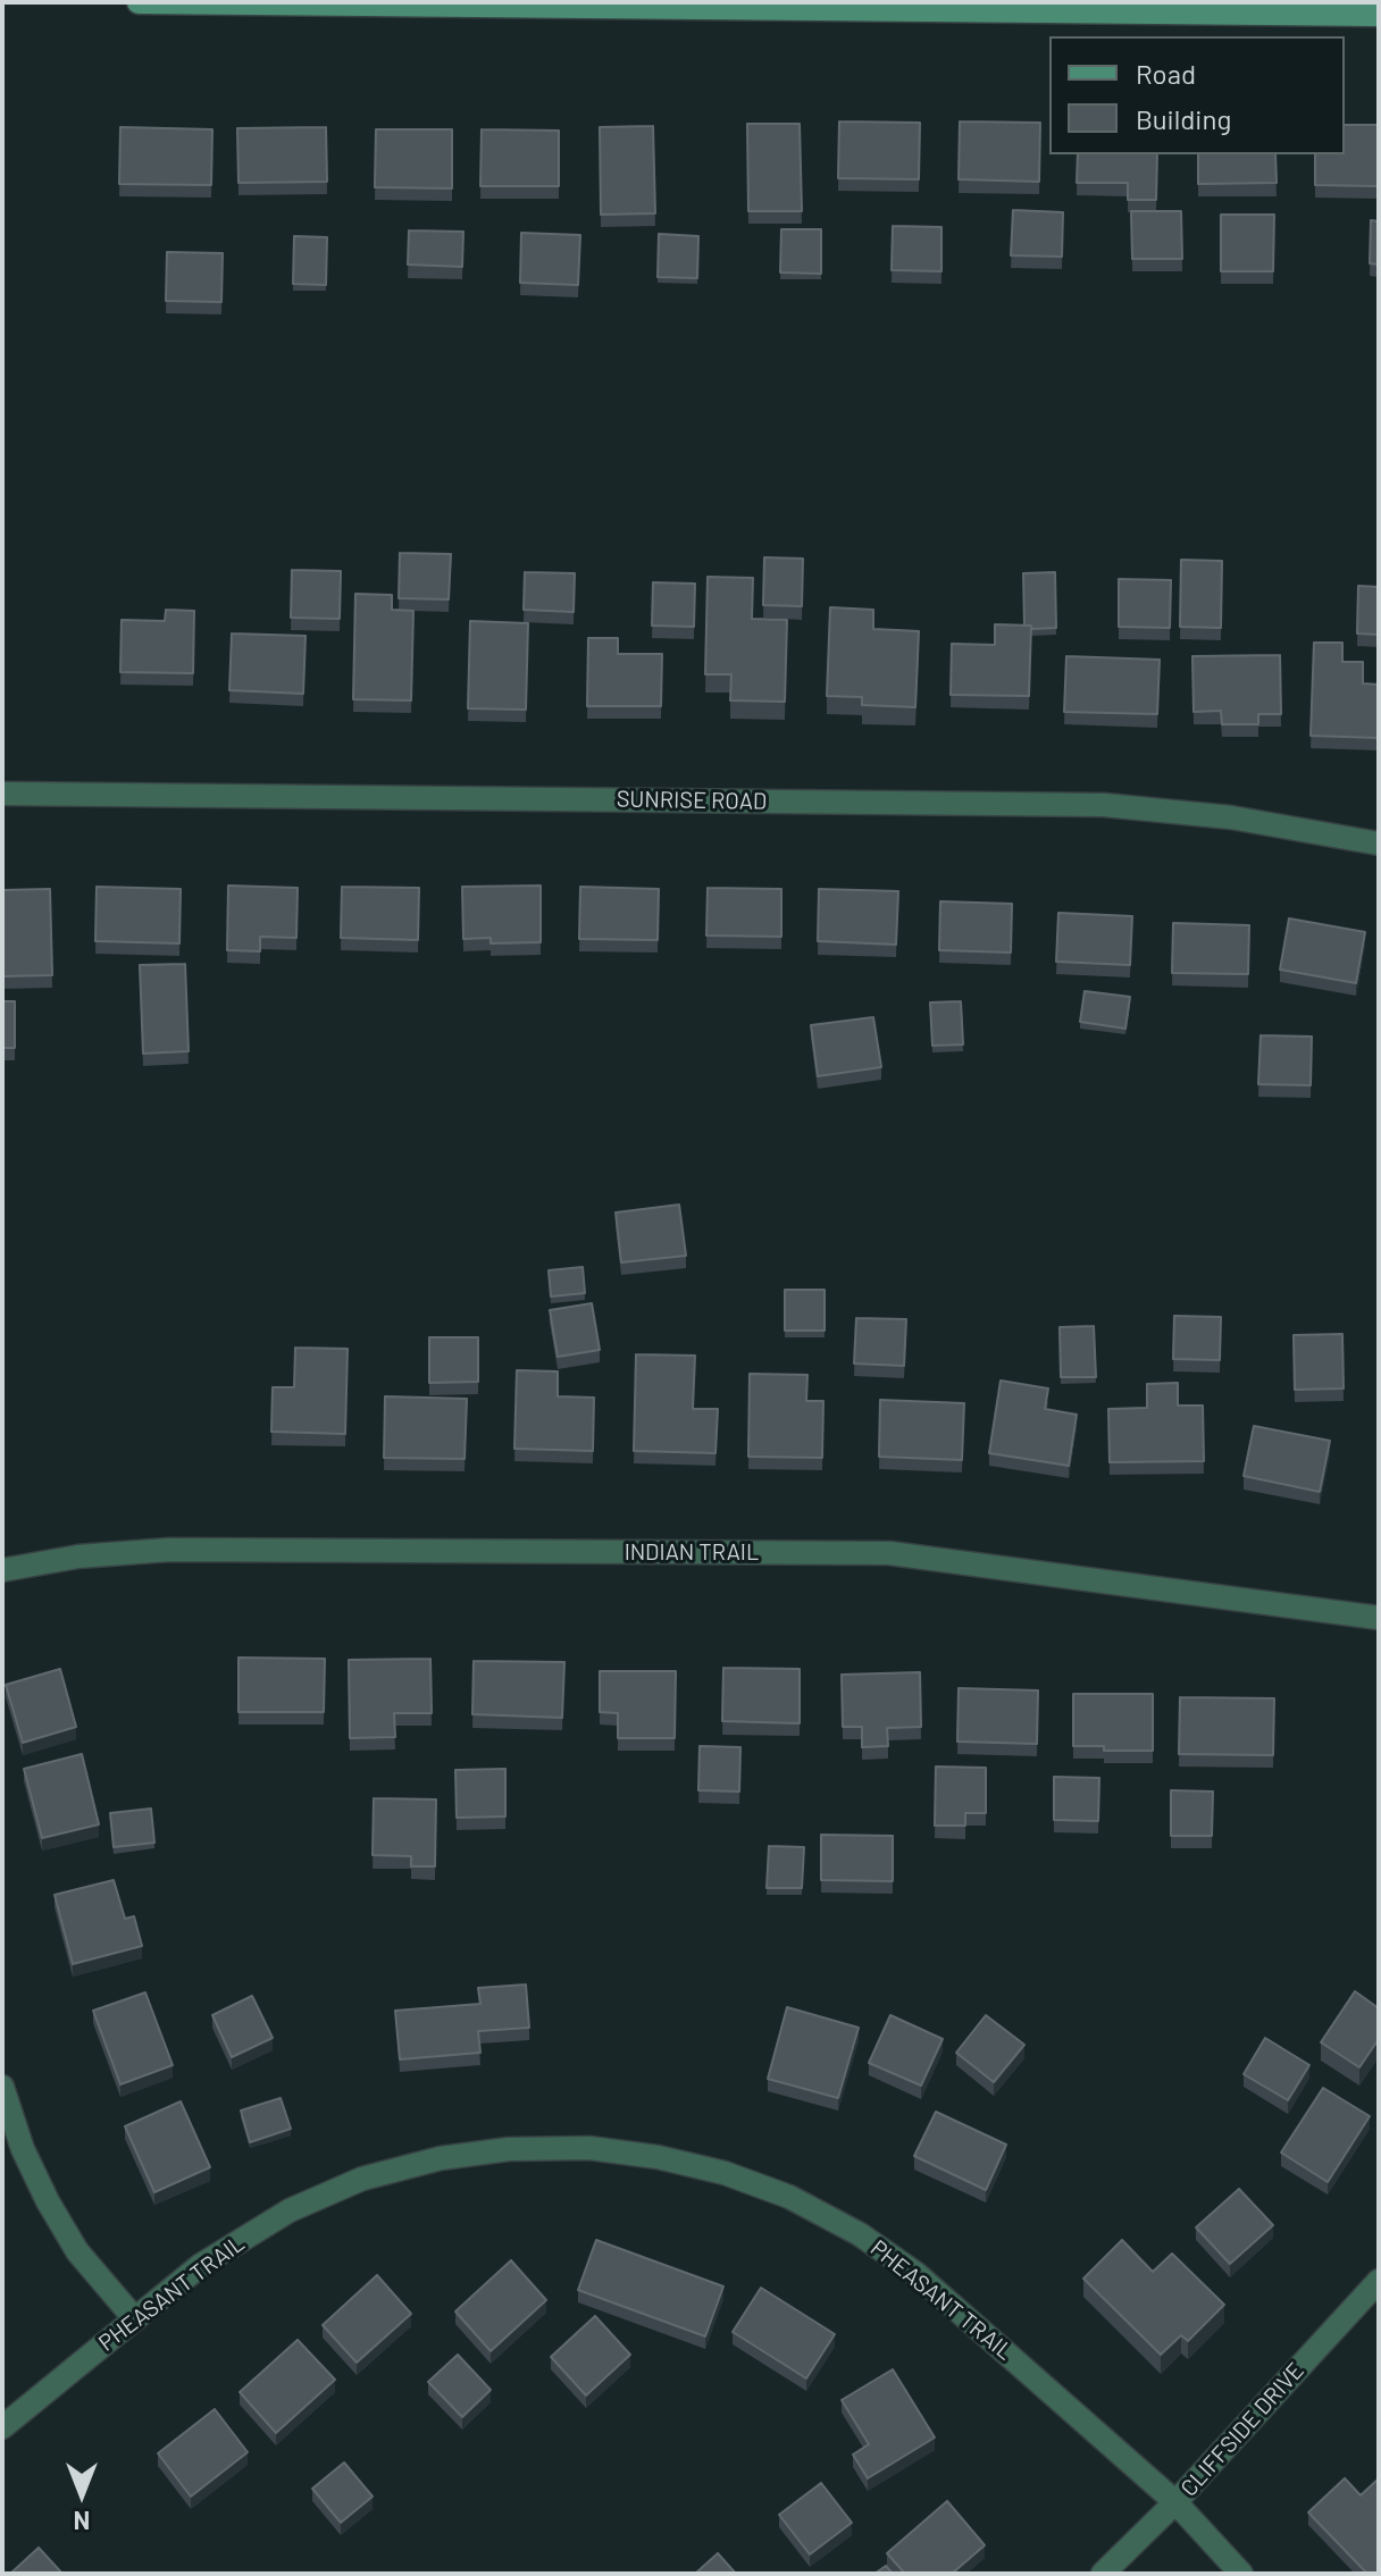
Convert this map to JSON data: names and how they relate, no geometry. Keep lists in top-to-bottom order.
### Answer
{
  "streets": {
    "street": [
      "SUNRISE ROAD",
      "INDIAN TRAIL",
      "PHEASANT TRAIL",
      "CLIFFSIDE DRIVE"
    ]
  },
  "crossings": [
    ["PHEASANT TRAIL", "CLIFFSIDE DRIVE"]
  ],
  "legend": ["Road", "Building"],
  "north": "bottom"
}
